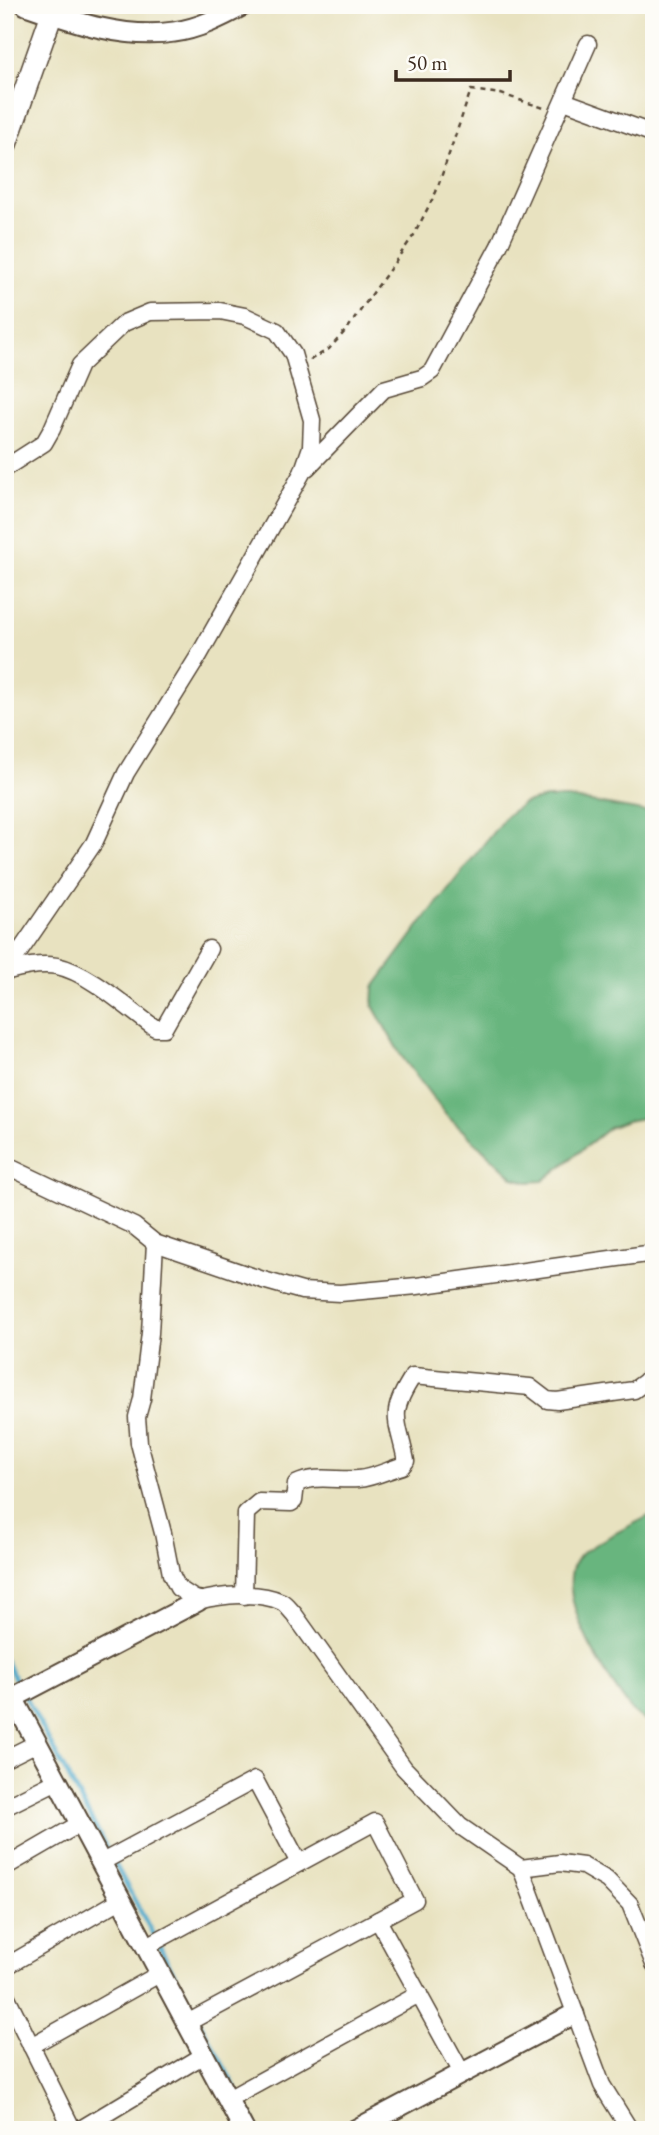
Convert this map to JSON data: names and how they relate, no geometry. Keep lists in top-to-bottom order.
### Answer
{
  "scale_bar": "50 m"
}
